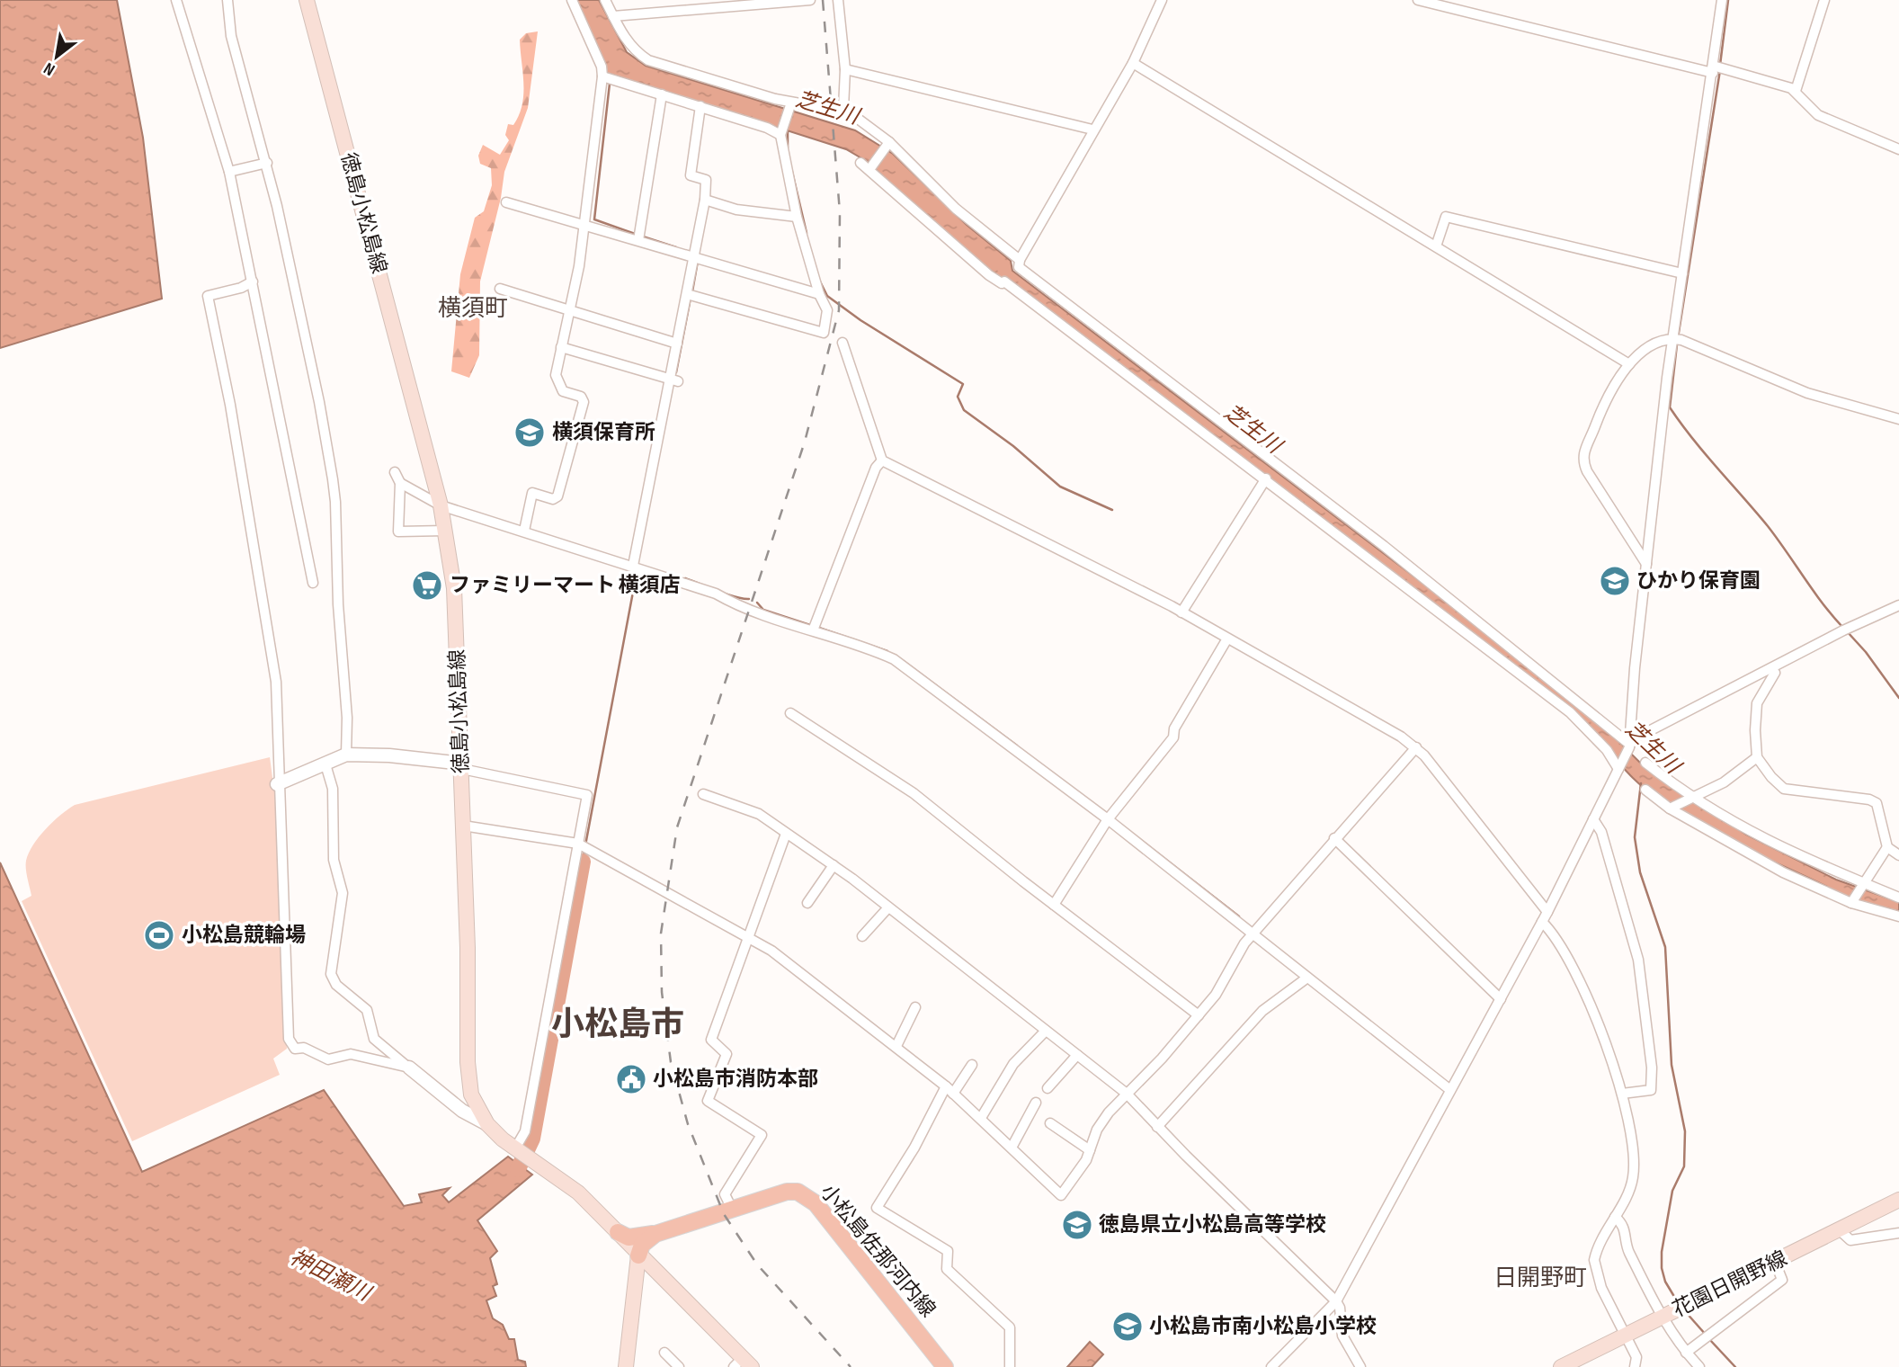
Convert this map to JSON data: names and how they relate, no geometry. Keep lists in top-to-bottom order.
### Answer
{
  "streets": {
    "main road": ["徳島小松島線", "小松島佐那河内線", "花園日開野線"]
  },
  "crossings": [
    ["徳島小松島線", "小松島佐那河内線"]
  ],
  "districts": ["横須町", "小松島市", "日開野町"],
  "water": ["芝生川", "神田瀬川"],
  "places": {
    "school or university": [
      "横須保育所",
      "ひかり保育園",
      "徳島県立小松島高等学校",
      "小松島市南小松島小学校"
    ],
    "supermarket": ["ファミリーマート 横須店"],
    "sports": ["小松島競輪場"],
    "public building": ["小松島市消防本部"]
  },
  "north": "bottom left"
}
